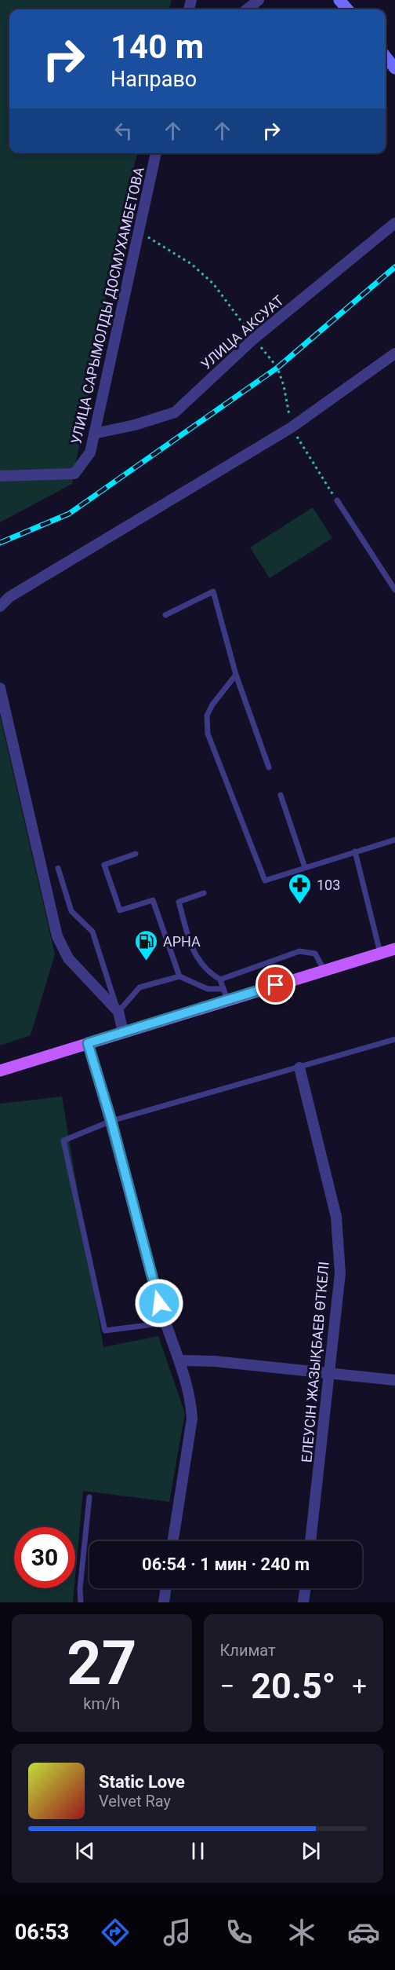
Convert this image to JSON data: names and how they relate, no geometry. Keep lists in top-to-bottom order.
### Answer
{
  "streets": {
    "street": ["УЛИЦА САРЫМОЛДЫ ДОСМУХАМБЕТОВА", "УЛИЦА АКСУАТ", "ЕЛЕУСІН ЖАЗЫҚБАЕВ ӨТКЕЛІ"]
  },
  "crossings": [
    ["УЛИЦА САРЫМОЛДЫ ДОСМУХАМБЕТОВА", "УЛИЦА АКСУАТ"]
  ],
  "places": {
    "pharmacy": ["103"],
    "fuel station": ["АРНА"]
  },
  "page": {
    "turn": ["140 m", "Направо"],
    "limit": "30",
    "trip": "06:54 · 1 мин · 240 m",
    "tile": [
      ["27", "km/h"],
      "Климат"
    ],
    "heat": ["−", "20.5°", "+"],
    "song": ["Static Love", "Velvet Ray"],
    "tabs": "06:53"
  }
}
